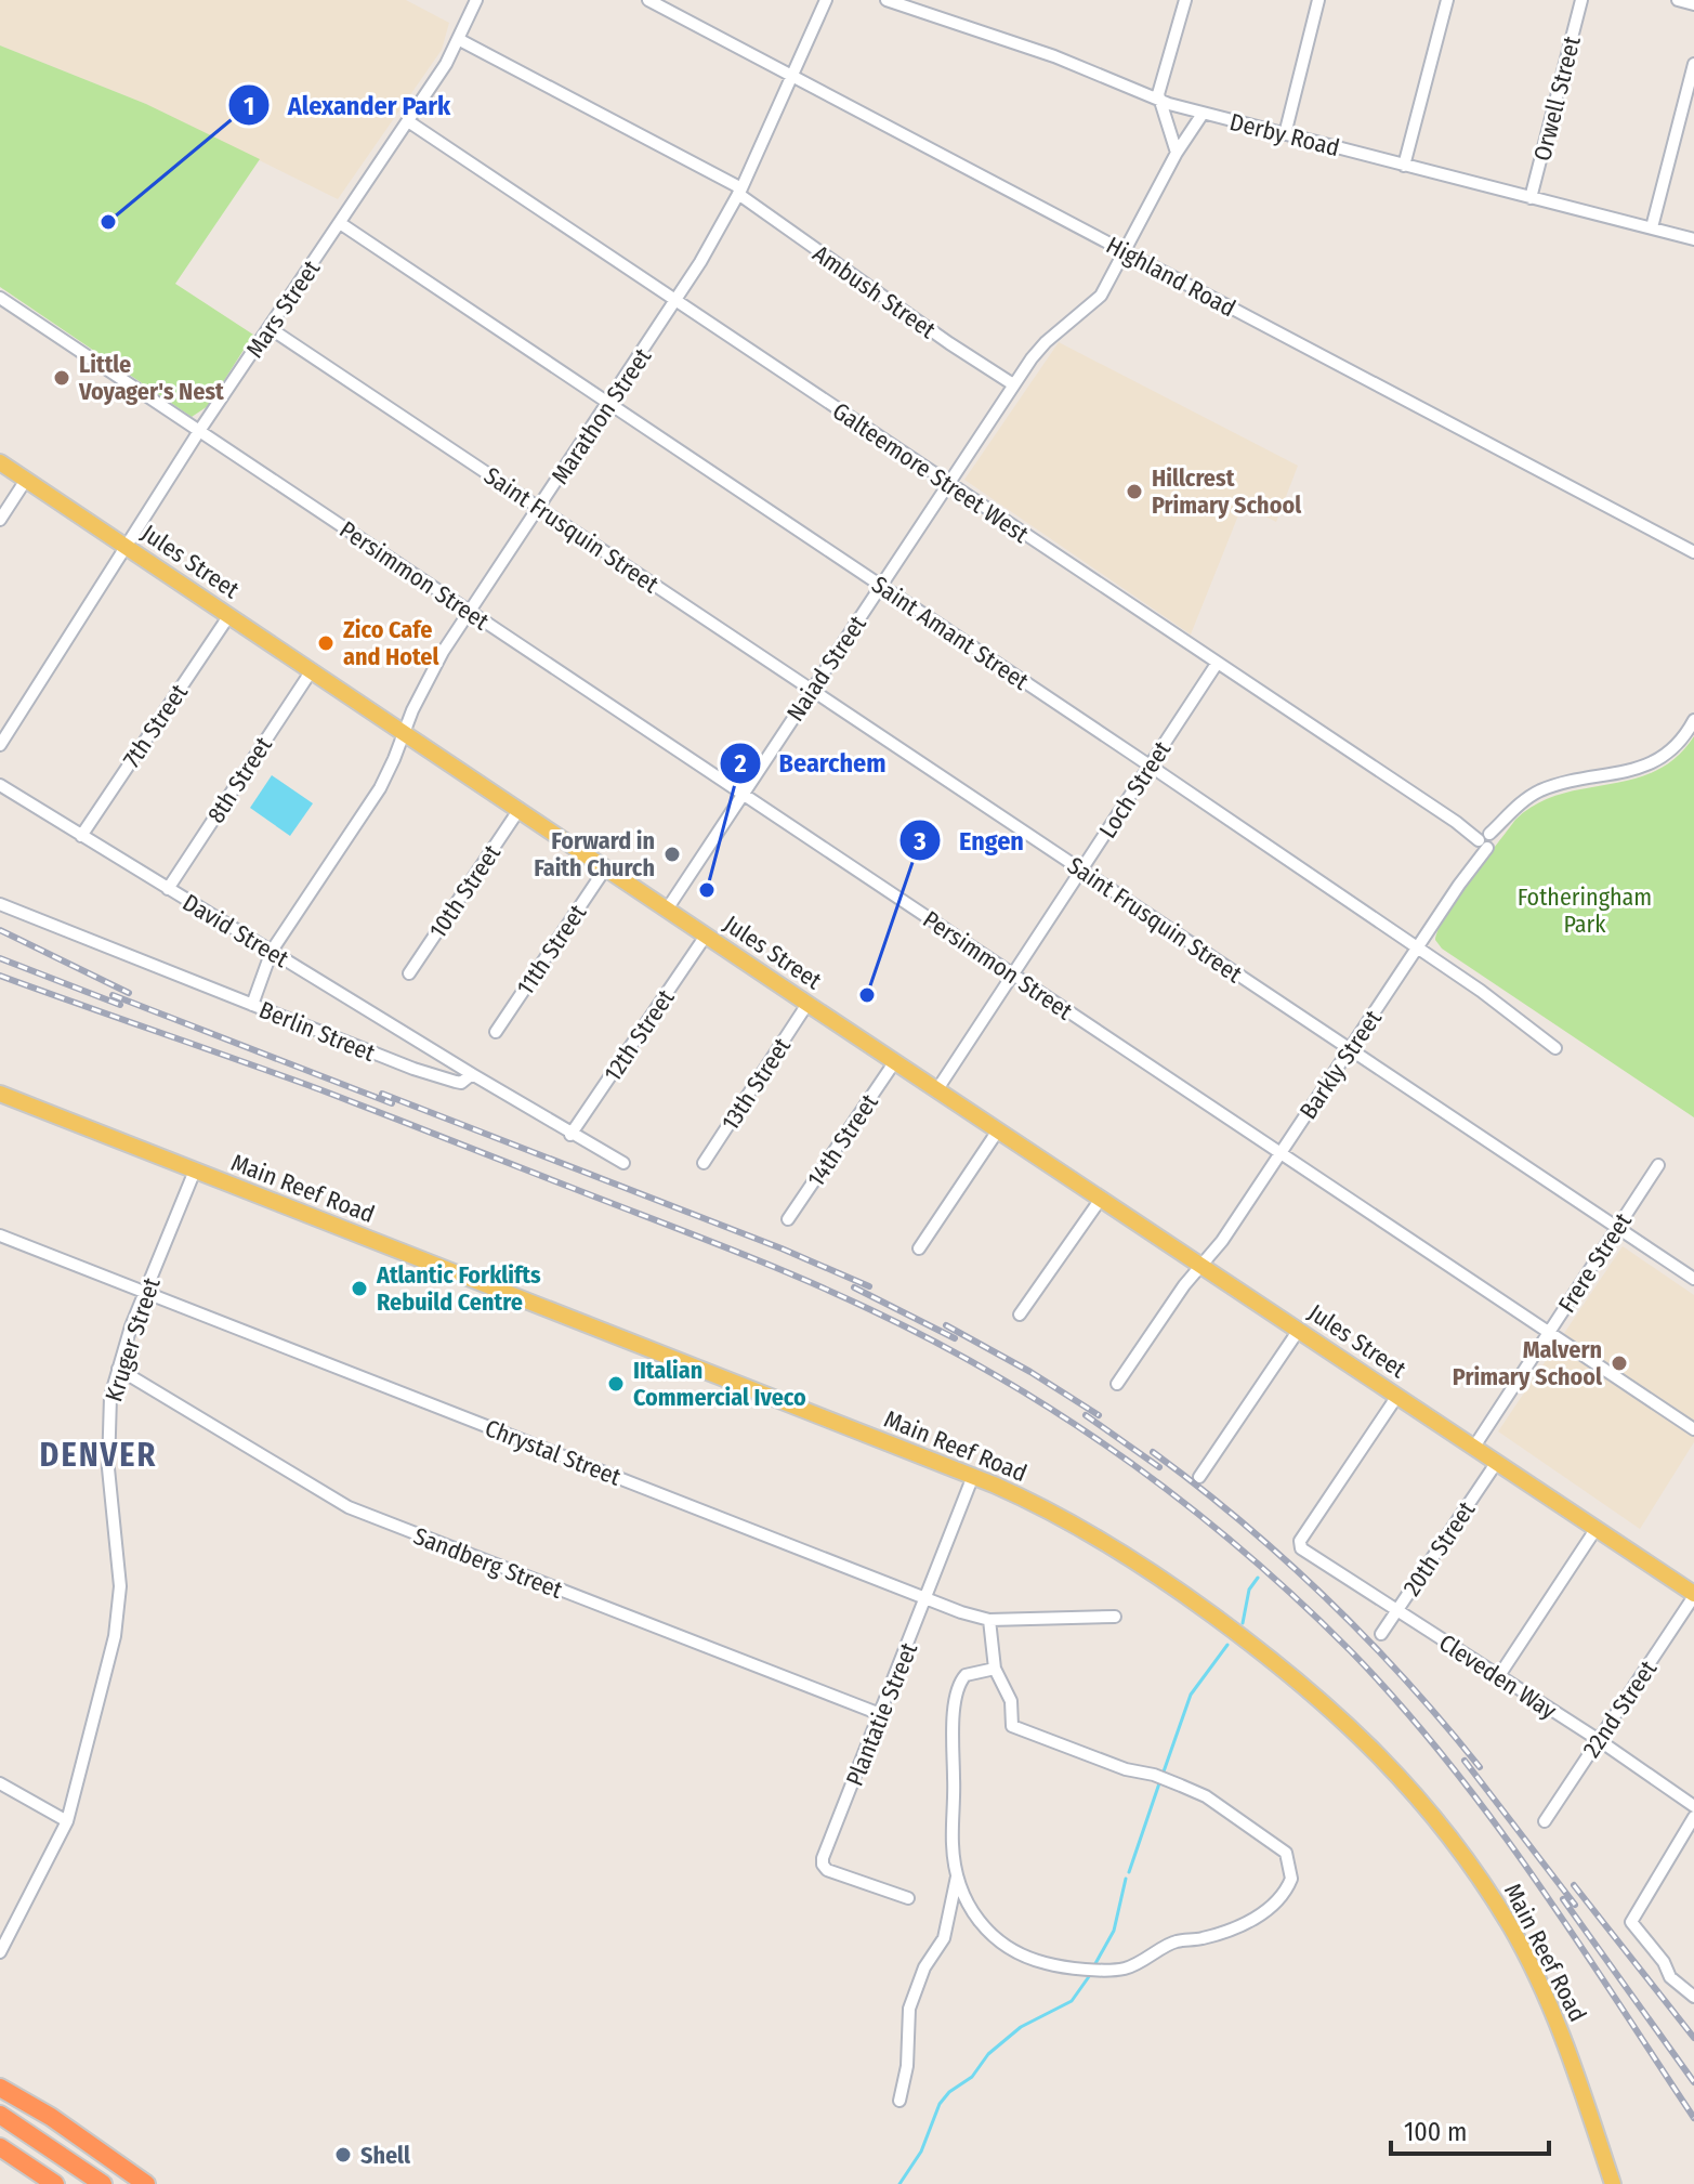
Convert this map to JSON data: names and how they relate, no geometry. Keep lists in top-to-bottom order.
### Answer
{
  "streets": {
    "main road": ["Jules Street", "Main Reef Road"],
    "street": [
      "Orwell Street",
      "Derby Road",
      "Highland Road",
      "Ambush Street",
      "Mars Street",
      "Marathon Street",
      "Galteemore Street West",
      "Saint Frusquin Street",
      "Persimmon Street",
      "Saint Amant Street",
      "Naiad Street",
      "7th Street",
      "8th Street",
      "Loch Street",
      "10th Street",
      "David Street",
      "11th Street",
      "Berlin Street",
      "12th Street",
      "Barkly Street",
      "13th Street",
      "14th Street",
      "Frere Street",
      "Kruger Street",
      "Chrystal Street",
      "20th Street",
      "Sandberg Street",
      "Cleveden Way",
      "22nd Street",
      "Plantatie Street"
    ]
  },
  "crossings": [
    ["Orwell Street", "Derby Road"],
    ["Derby Road", "Naiad Street"],
    ["Highland Road", "Marathon Street"],
    ["Highland Road", "Naiad Street"],
    ["Ambush Street", "Mars Street"],
    ["Ambush Street", "Marathon Street"],
    ["Ambush Street", "Naiad Street"],
    ["Mars Street", "Galteemore Street West"],
    ["Mars Street", "Saint Frusquin Street"],
    ["Mars Street", "Jules Street"],
    ["Mars Street", "Persimmon Street"],
    ["Mars Street", "Saint Amant Street"],
    ["Marathon Street", "Galteemore Street West"],
    ["Marathon Street", "Saint Frusquin Street"],
    ["Marathon Street", "Jules Street"],
    ["Marathon Street", "Persimmon Street"],
    ["Marathon Street", "Saint Amant Street"],
    ["Marathon Street", "David Street"],
    ["Galteemore Street West", "Naiad Street"],
    ["Galteemore Street West", "Loch Street"],
    ["Galteemore Street West", "Barkly Street"],
    ["Saint Frusquin Street", "Naiad Street"],
    ["Saint Frusquin Street", "Loch Street"],
    ["Saint Frusquin Street", "Barkly Street"],
    ["Saint Frusquin Street", "Frere Street"],
    ["Jules Street", "Naiad Street"],
    ["Jules Street", "7th Street"],
    ["Jules Street", "8th Street"],
    ["Jules Street", "Loch Street"],
    ["Jules Street", "10th Street"],
    ["Jules Street", "11th Street"],
    ["Jules Street", "12th Street"],
    ["Jules Street", "Barkly Street"],
    ["Jules Street", "13th Street"],
    ["Jules Street", "14th Street"],
    ["Jules Street", "Frere Street"],
    ["Jules Street", "20th Street"],
    ["Jules Street", "Cleveden Way"],
    ["Jules Street", "22nd Street"],
    ["Persimmon Street", "Naiad Street"],
    ["Persimmon Street", "Loch Street"],
    ["Persimmon Street", "Barkly Street"],
    ["Persimmon Street", "Frere Street"],
    ["Saint Amant Street", "Naiad Street"],
    ["Saint Amant Street", "Loch Street"],
    ["Saint Amant Street", "Barkly Street"],
    ["7th Street", "David Street"],
    ["8th Street", "David Street"],
    ["David Street", "Berlin Street"],
    ["Main Reef Road", "Kruger Street"],
    ["Main Reef Road", "Plantatie Street"],
    ["Kruger Street", "Chrystal Street"],
    ["Kruger Street", "Sandberg Street"],
    ["Chrystal Street", "Plantatie Street"],
    ["20th Street", "Cleveden Way"],
    ["Sandberg Street", "Plantatie Street"],
    ["Cleveden Way", "22nd Street"]
  ],
  "districts": ["DENVER"],
  "parks": ["Fotheringham Park"],
  "places": [
    "Alexander Park",
    "Little Voyager's Nest",
    "Hillcrest Primary School",
    "Zico Cafe and Hotel",
    "Forward in Faith Church",
    "Bearchem",
    "Engen",
    "Atlantic Forklifts Rebuild Centre",
    "Malvern Primary School",
    "IItalian Commercial Iveco",
    "Shell"
  ],
  "scale_bar": "100 m"
}
